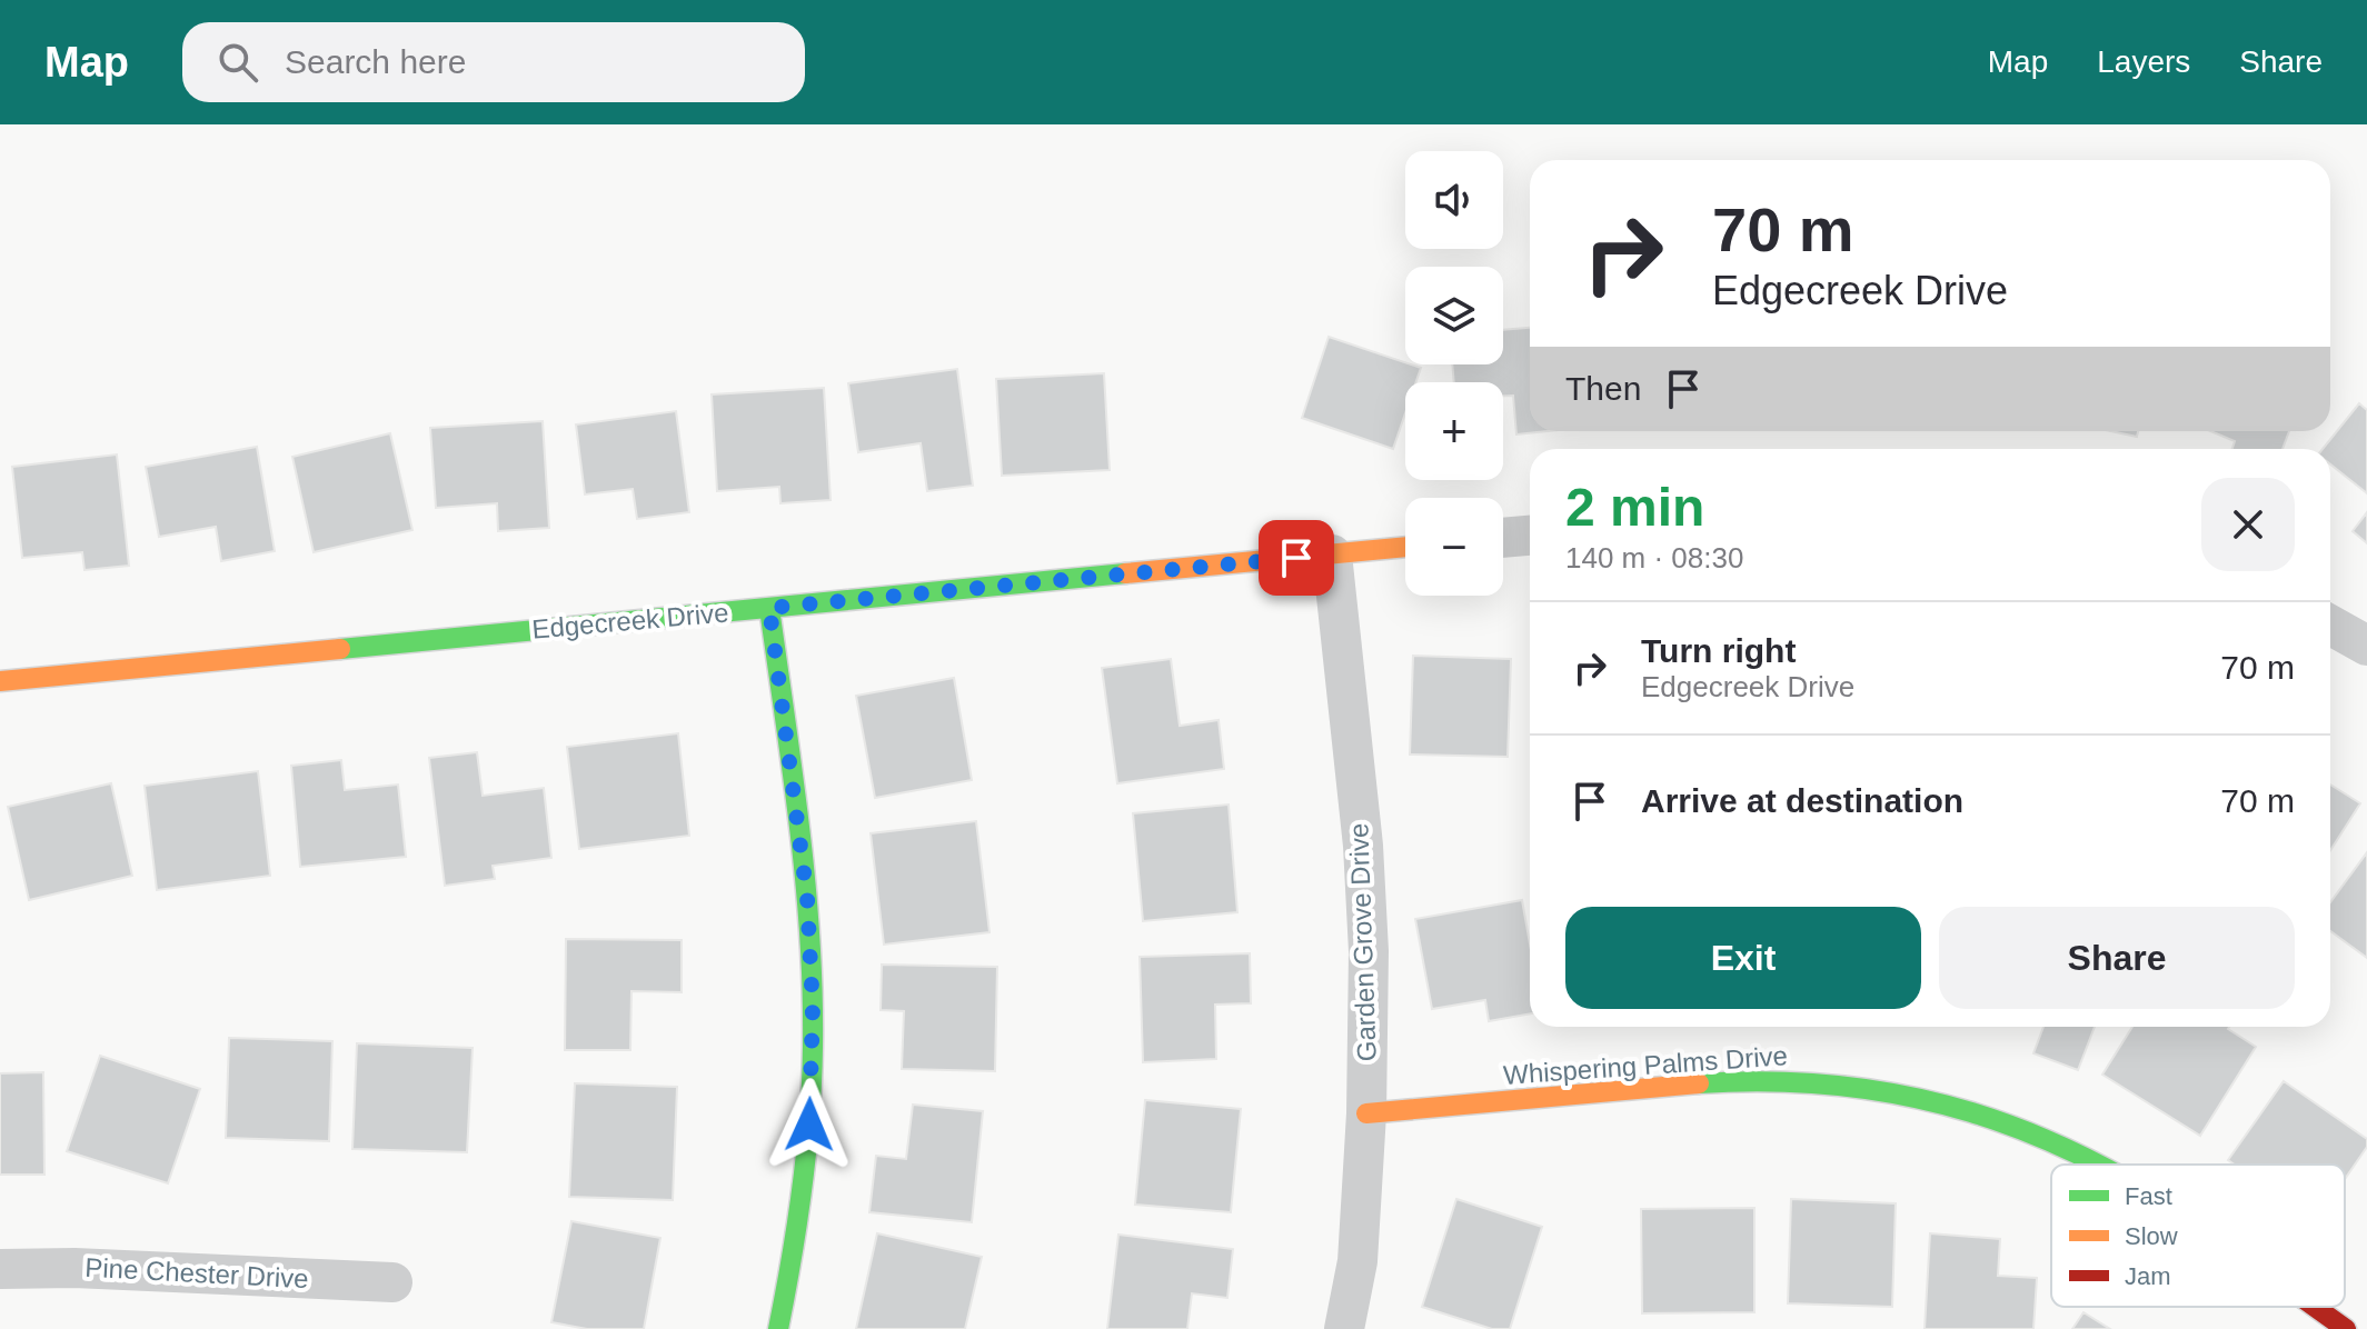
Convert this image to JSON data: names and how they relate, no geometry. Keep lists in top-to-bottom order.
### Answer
{
  "streets": {
    "street": [
      "Edgecreek Drive",
      "Garden Grove Drive",
      "Whispering Palms Drive",
      "Pine Chester Drive"
    ]
  },
  "crossings": [
    ["Edgecreek Drive", "Garden Grove Drive"],
    ["Garden Grove Drive", "Whispering Palms Drive"]
  ],
  "legend": ["Fast", "Slow", "Jam"],
  "page": {
    "header": "Map",
    "search": "Search here",
    "nav": ["Map", "Layers", "Share"],
    "map_buttons": ["+", "−"],
    "turn": ["70 m", "Edgecreek Drive"],
    "then": "Then",
    "heading": ["2 min", "140 m · 08:30"],
    "list": [
      {
        "name": "Turn right",
        "note": "Edgecreek Drive",
        "value": "70 m"
      },
      {
        "name": "Arrive at destination",
        "value": "70 m"
      }
    ],
    "buttons": ["Exit", "Share"]
  }
}
